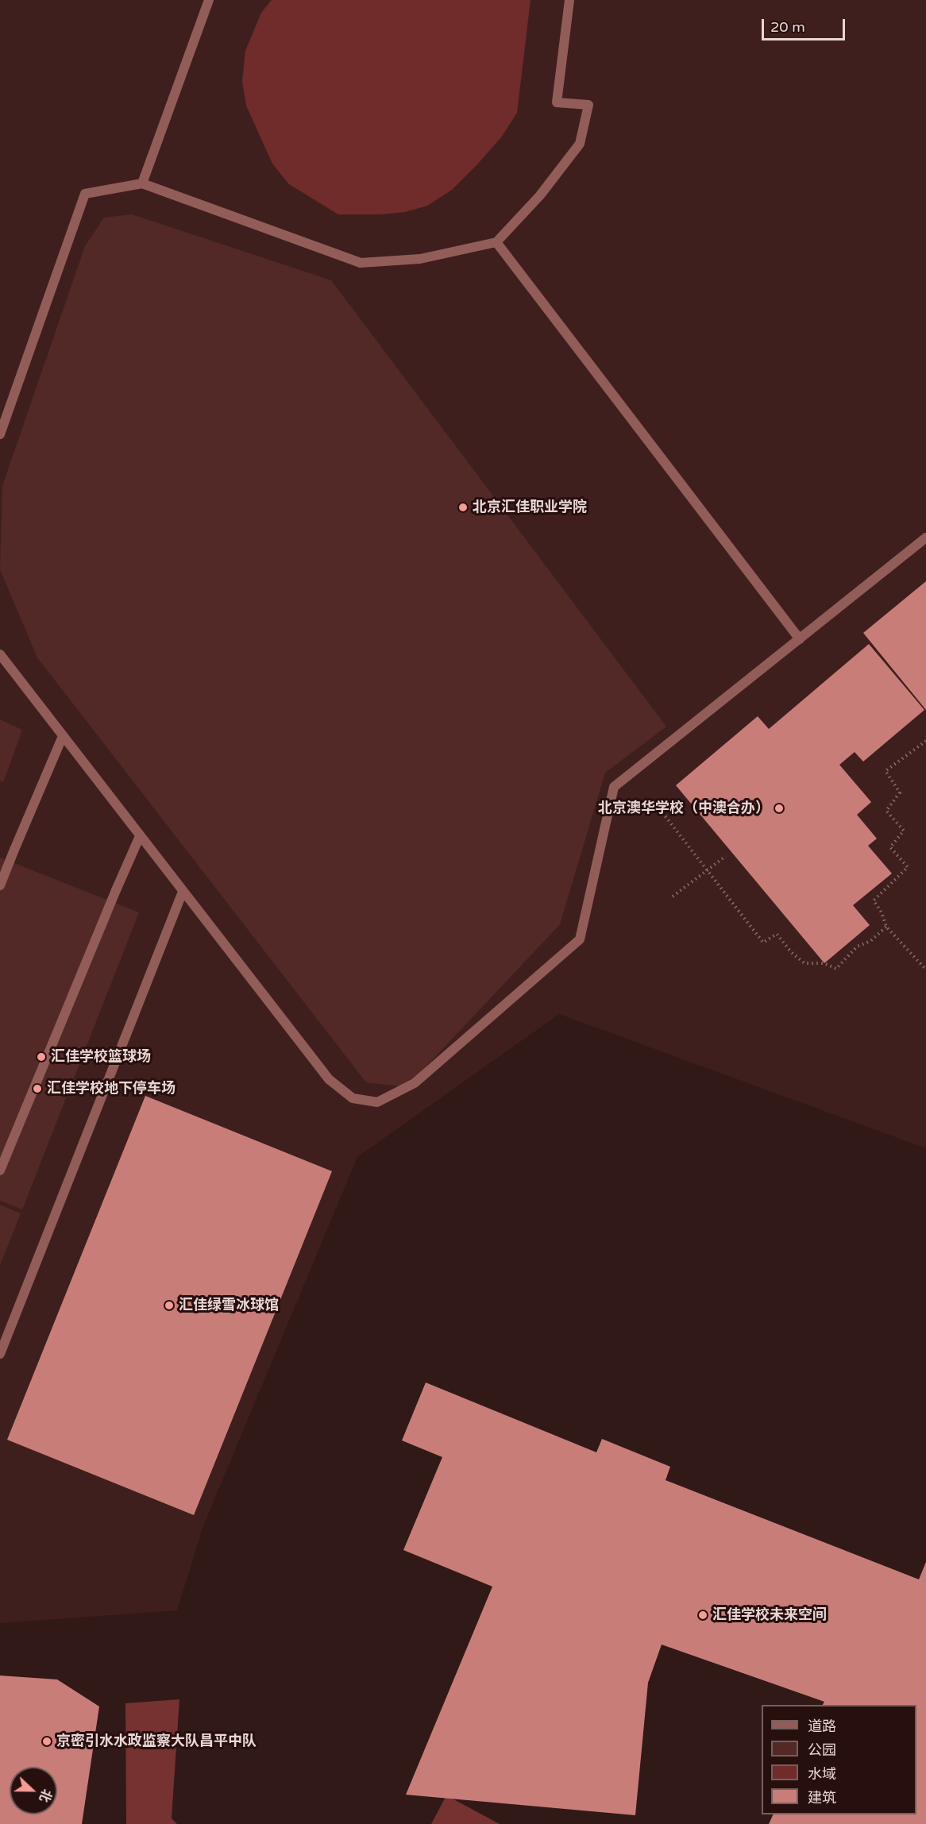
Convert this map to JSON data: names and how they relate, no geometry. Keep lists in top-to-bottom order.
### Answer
{
  "places": [
    "北京汇佳职业学院",
    "北京澳华学校（中澳合办）",
    "汇佳学校篮球场",
    "汇佳学校地下停车场",
    "汇佳绿雪冰球馆",
    "汇佳学校未来空间",
    "京密引水水政监察大队昌平中队"
  ],
  "legend": [
    "道路",
    "公园",
    "水域",
    "建筑"
  ],
  "scale_bar": "20 m",
  "north": "right"
}
